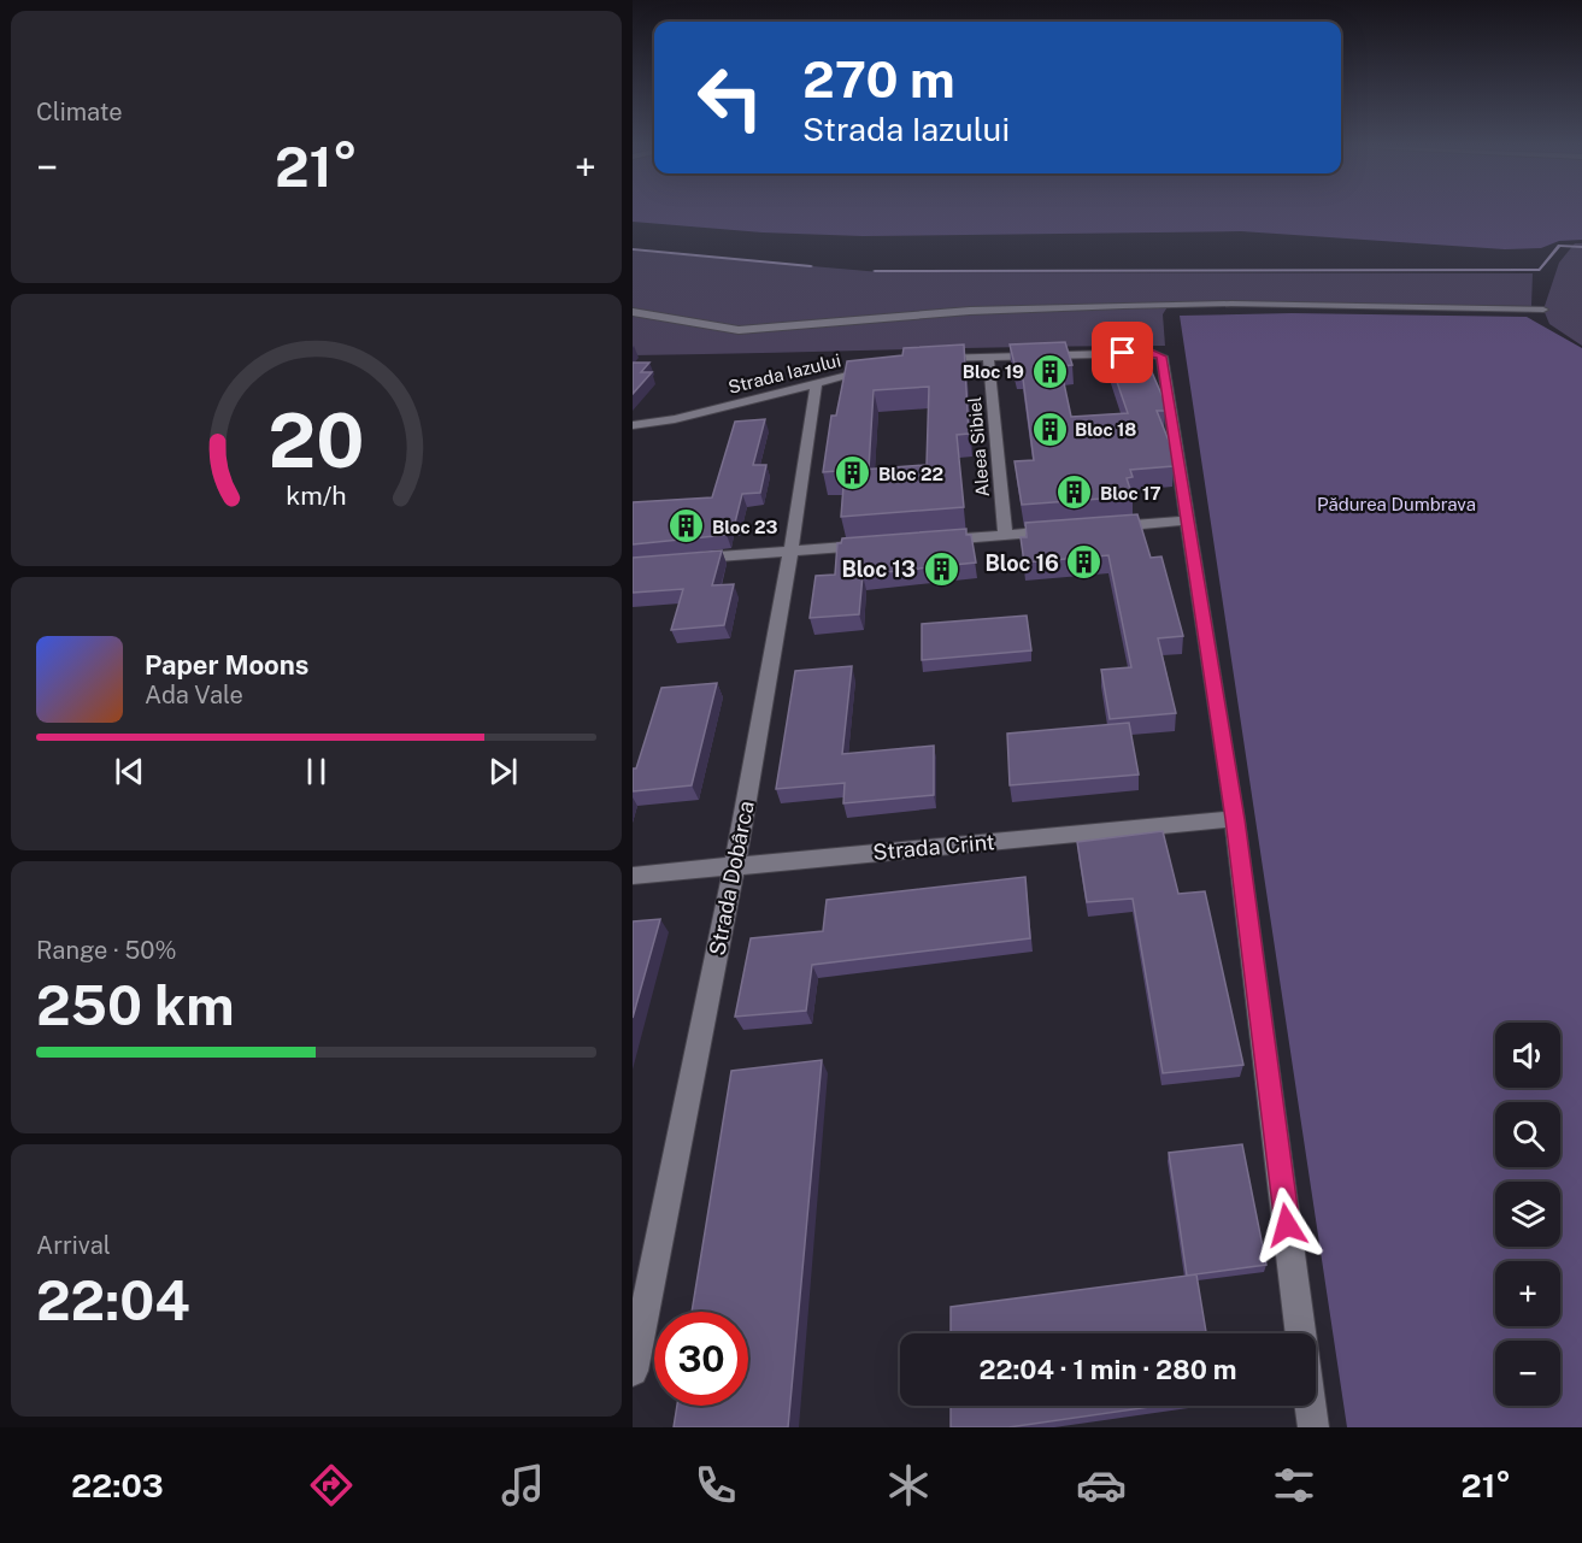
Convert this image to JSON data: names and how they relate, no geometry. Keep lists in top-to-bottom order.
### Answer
{
  "streets": {
    "street": [
      "Strada Iazului",
      "Aleea Sibiel",
      "Strada Crint",
      "Strada Dobârca"
    ]
  },
  "crossings": [
    ["Strada Iazului", "Strada Dobârca"],
    ["Strada Crint", "Strada Dobârca"]
  ],
  "parks": ["Pădurea Dumbrava"],
  "places": {
    "building": [
      "Bloc 19",
      "Bloc 18",
      "Bloc 22",
      "Bloc 17",
      "Bloc 23",
      "Bloc 16",
      "Bloc 13"
    ]
  },
  "page": {
    "tile": [
      "Climate",
      ["Range · 50%", "250 km"],
      ["Arrival", "22:04"]
    ],
    "turn": ["270 m", "Strada Iazului"],
    "heat": ["−", "21°", "+"],
    "song": ["Paper Moons", "Ada Vale"],
    "map_buttons": ["+", "−"],
    "limit": "30",
    "trip": "22:04 · 1 min · 280 m",
    "tabs": ["22:03", "21°"],
    "gauge": ["20", "km/h"]
  }
}
